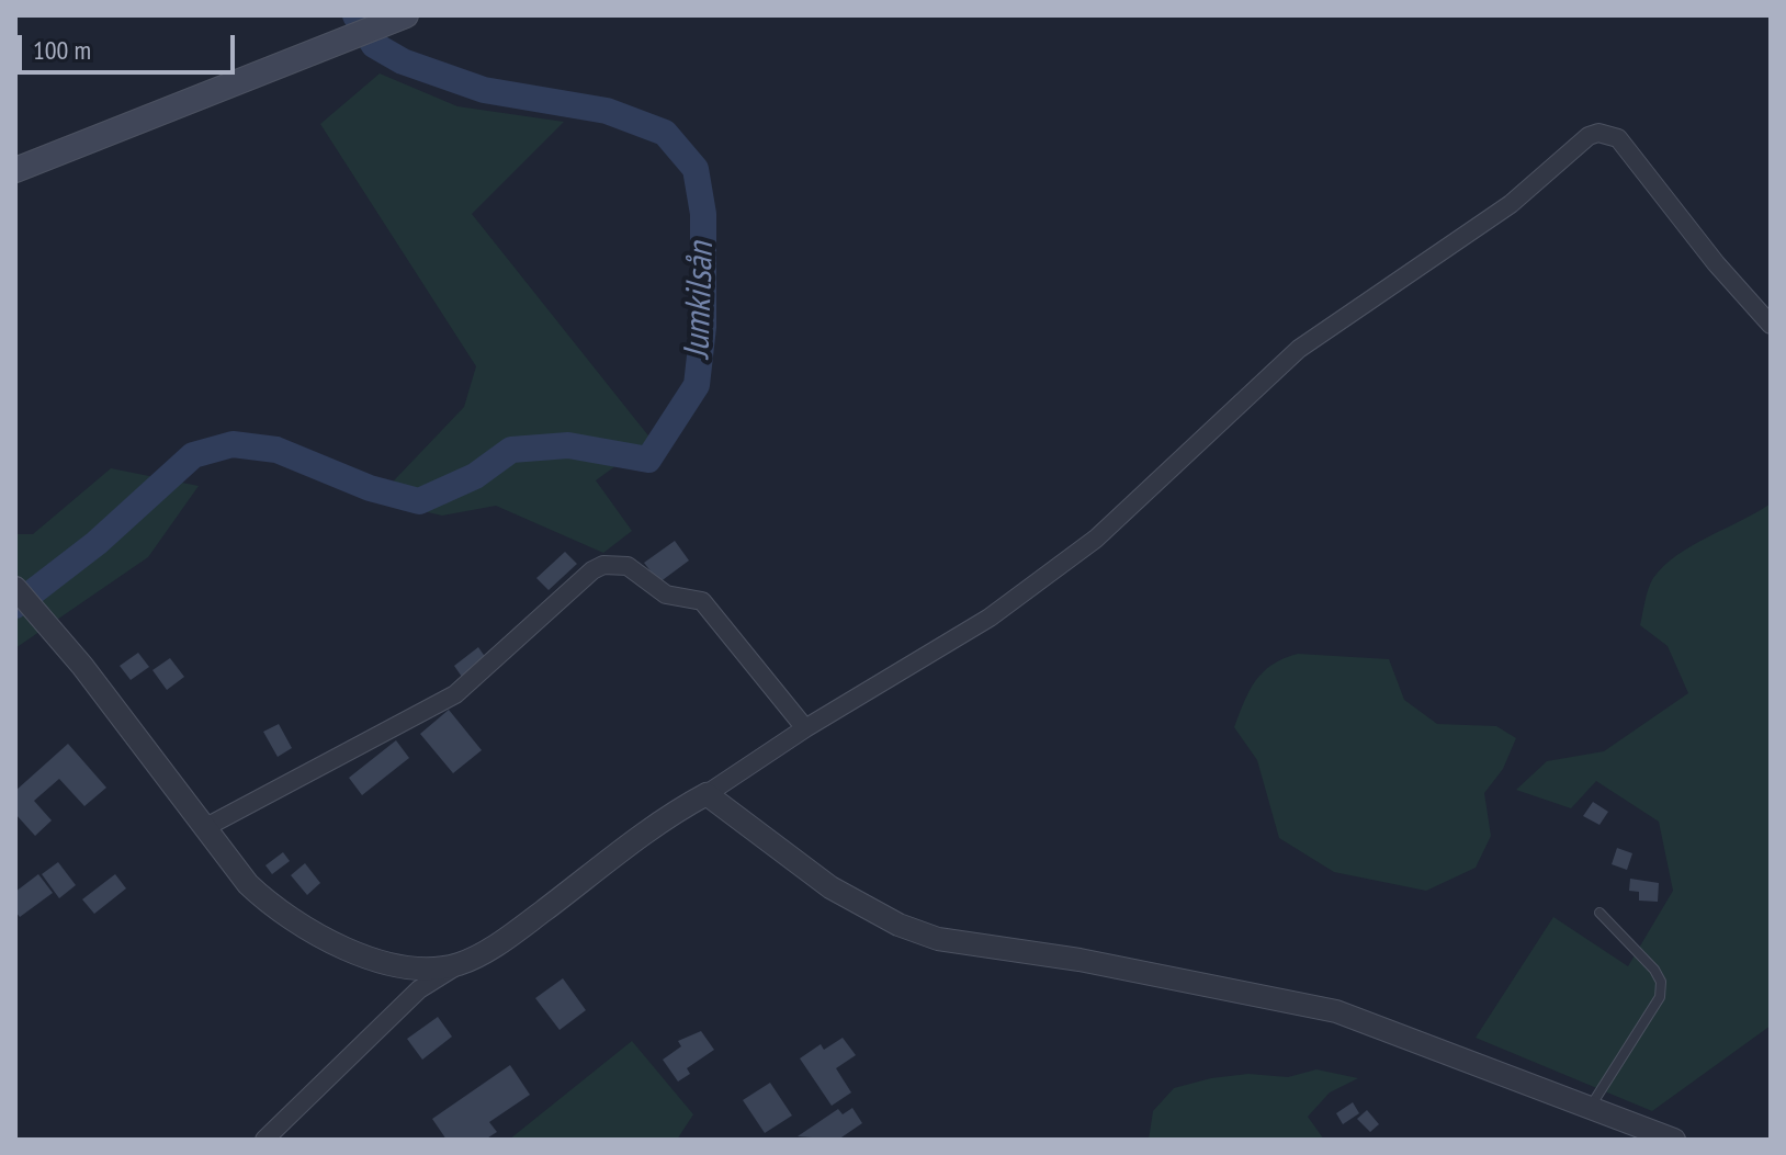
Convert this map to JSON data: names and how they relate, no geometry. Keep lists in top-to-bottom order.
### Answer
{
  "water": ["Jumkilsån"],
  "scale_bar": "100 m"
}
